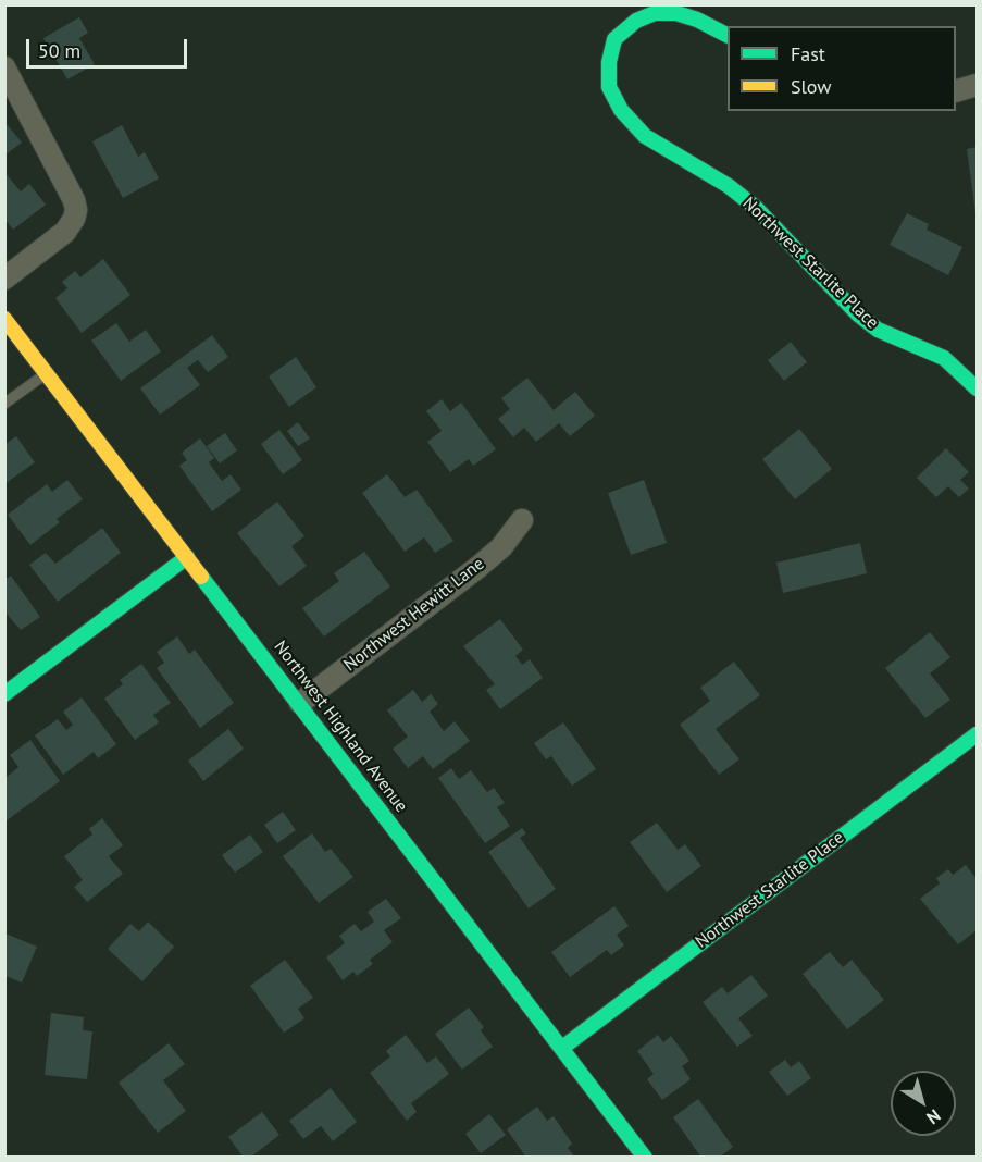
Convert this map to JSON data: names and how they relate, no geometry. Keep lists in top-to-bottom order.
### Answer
{
  "streets": {
    "street": ["Northwest Starlite Place", "Northwest Hewitt Lane", "Northwest Highland Avenue"]
  },
  "crossings": [
    ["Northwest Starlite Place", "Northwest Highland Avenue"],
    ["Northwest Hewitt Lane", "Northwest Highland Avenue"]
  ],
  "legend": ["Fast", "Slow"],
  "scale_bar": "50 m",
  "north": "bottom right"
}
